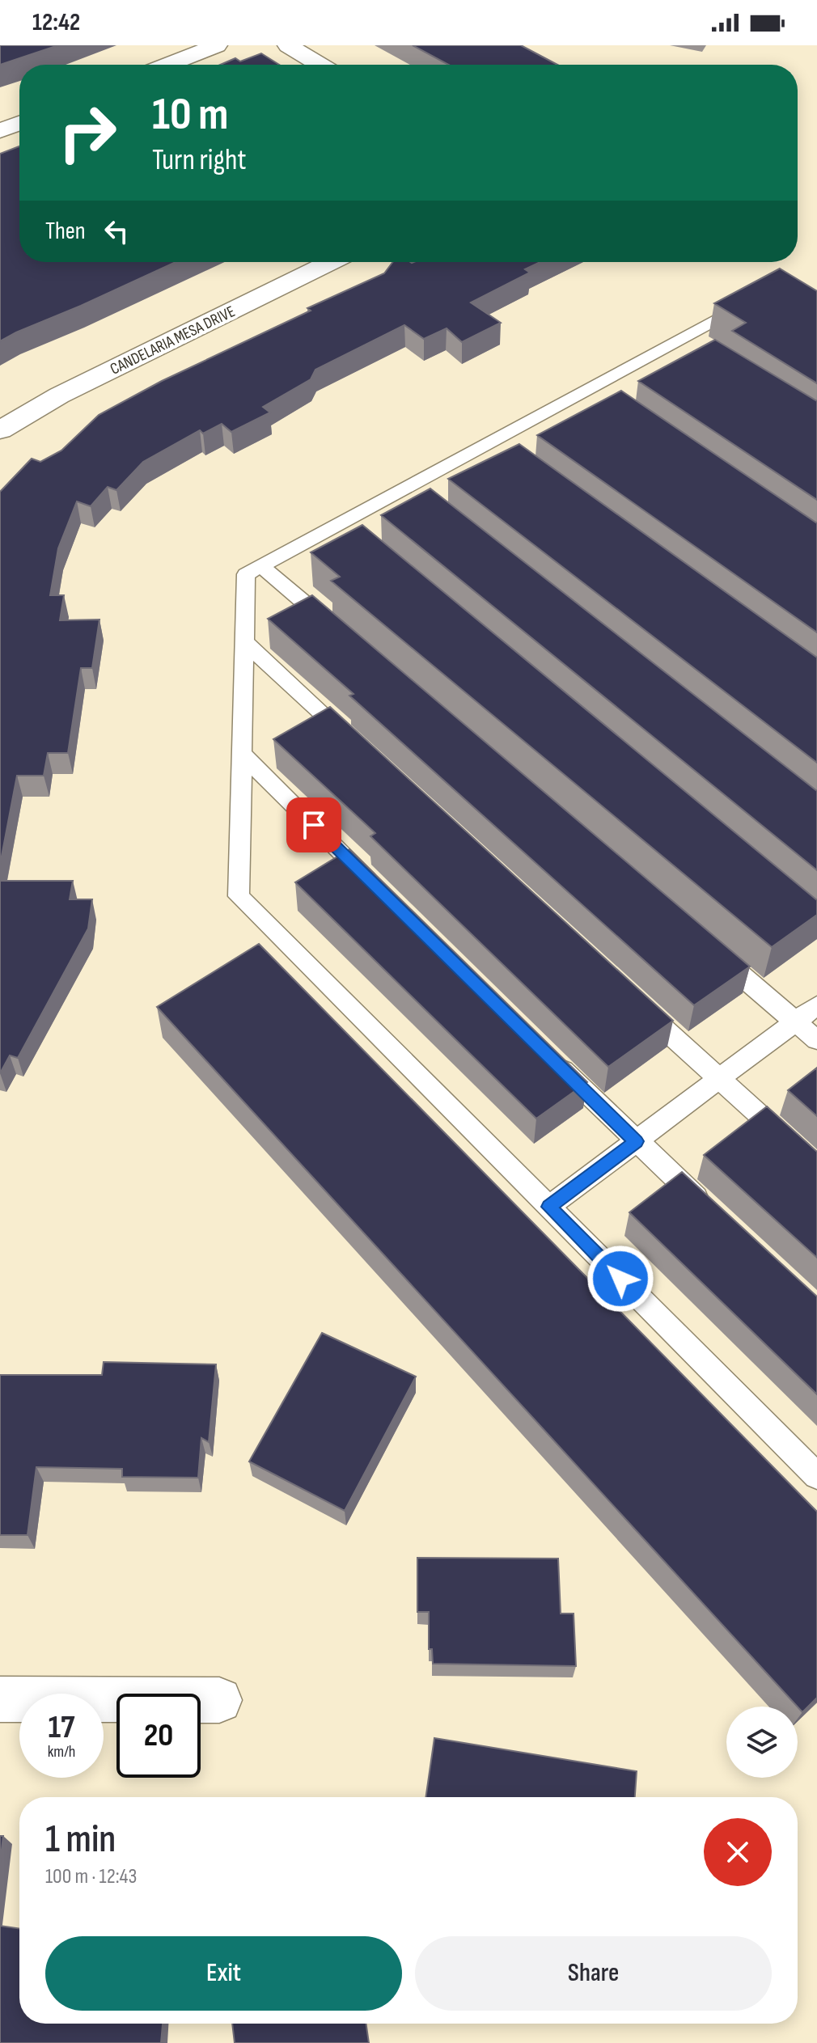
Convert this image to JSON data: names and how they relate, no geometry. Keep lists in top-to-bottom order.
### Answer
{
  "streets": {
    "street": ["CANDELARIA MESA DRIVE"]
  },
  "page": {
    "status": "12:42",
    "turn": ["10 m", "Turn right"],
    "then": "Then",
    "speed": "17 km/h",
    "limit": "20",
    "heading": ["1 min", "100 m · 12:43"],
    "buttons": ["Exit", "Share"]
  }
}
